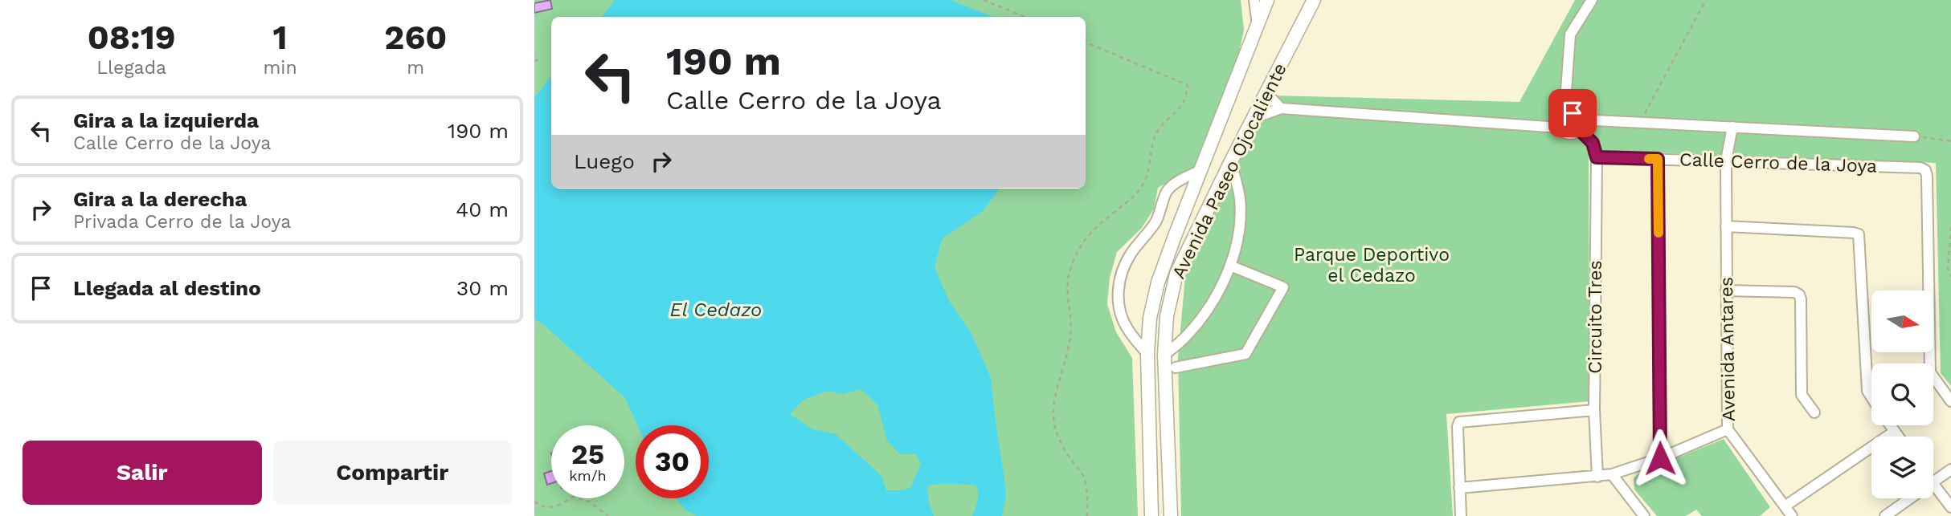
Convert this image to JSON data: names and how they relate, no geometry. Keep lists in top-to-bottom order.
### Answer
{
  "streets": {
    "main road": ["Avenida Paseo Ojocaliente"],
    "street": ["Calle Cerro de la Joya", "Circuito Tres", "Avenida Antares"]
  },
  "crossings": [
    ["Calle Cerro de la Joya", "Circuito Tres"],
    ["Calle Cerro de la Joya", "Avenida Antares"]
  ],
  "water": ["El Cedazo"],
  "parks": ["Parque Deportivo el Cedazo"],
  "north": "right",
  "page": {
    "eta": [
      "08:19",
      "Llegada",
      "1",
      "min",
      "260",
      "m"
    ],
    "turn": ["190 m", "Calle Cerro de la Joya"],
    "list": [
      {
        "name": "Gira a la izquierda",
        "note": "Calle Cerro de la Joya",
        "value": "190 m"
      },
      {
        "name": "Gira a la derecha",
        "note": "Privada Cerro de la Joya",
        "value": "40 m"
      },
      {
        "name": "Llegada al destino",
        "value": "30 m"
      }
    ],
    "then": "Luego",
    "speed": "25 km/h",
    "limit": "30",
    "buttons": ["Salir", "Compartir"]
  }
}
